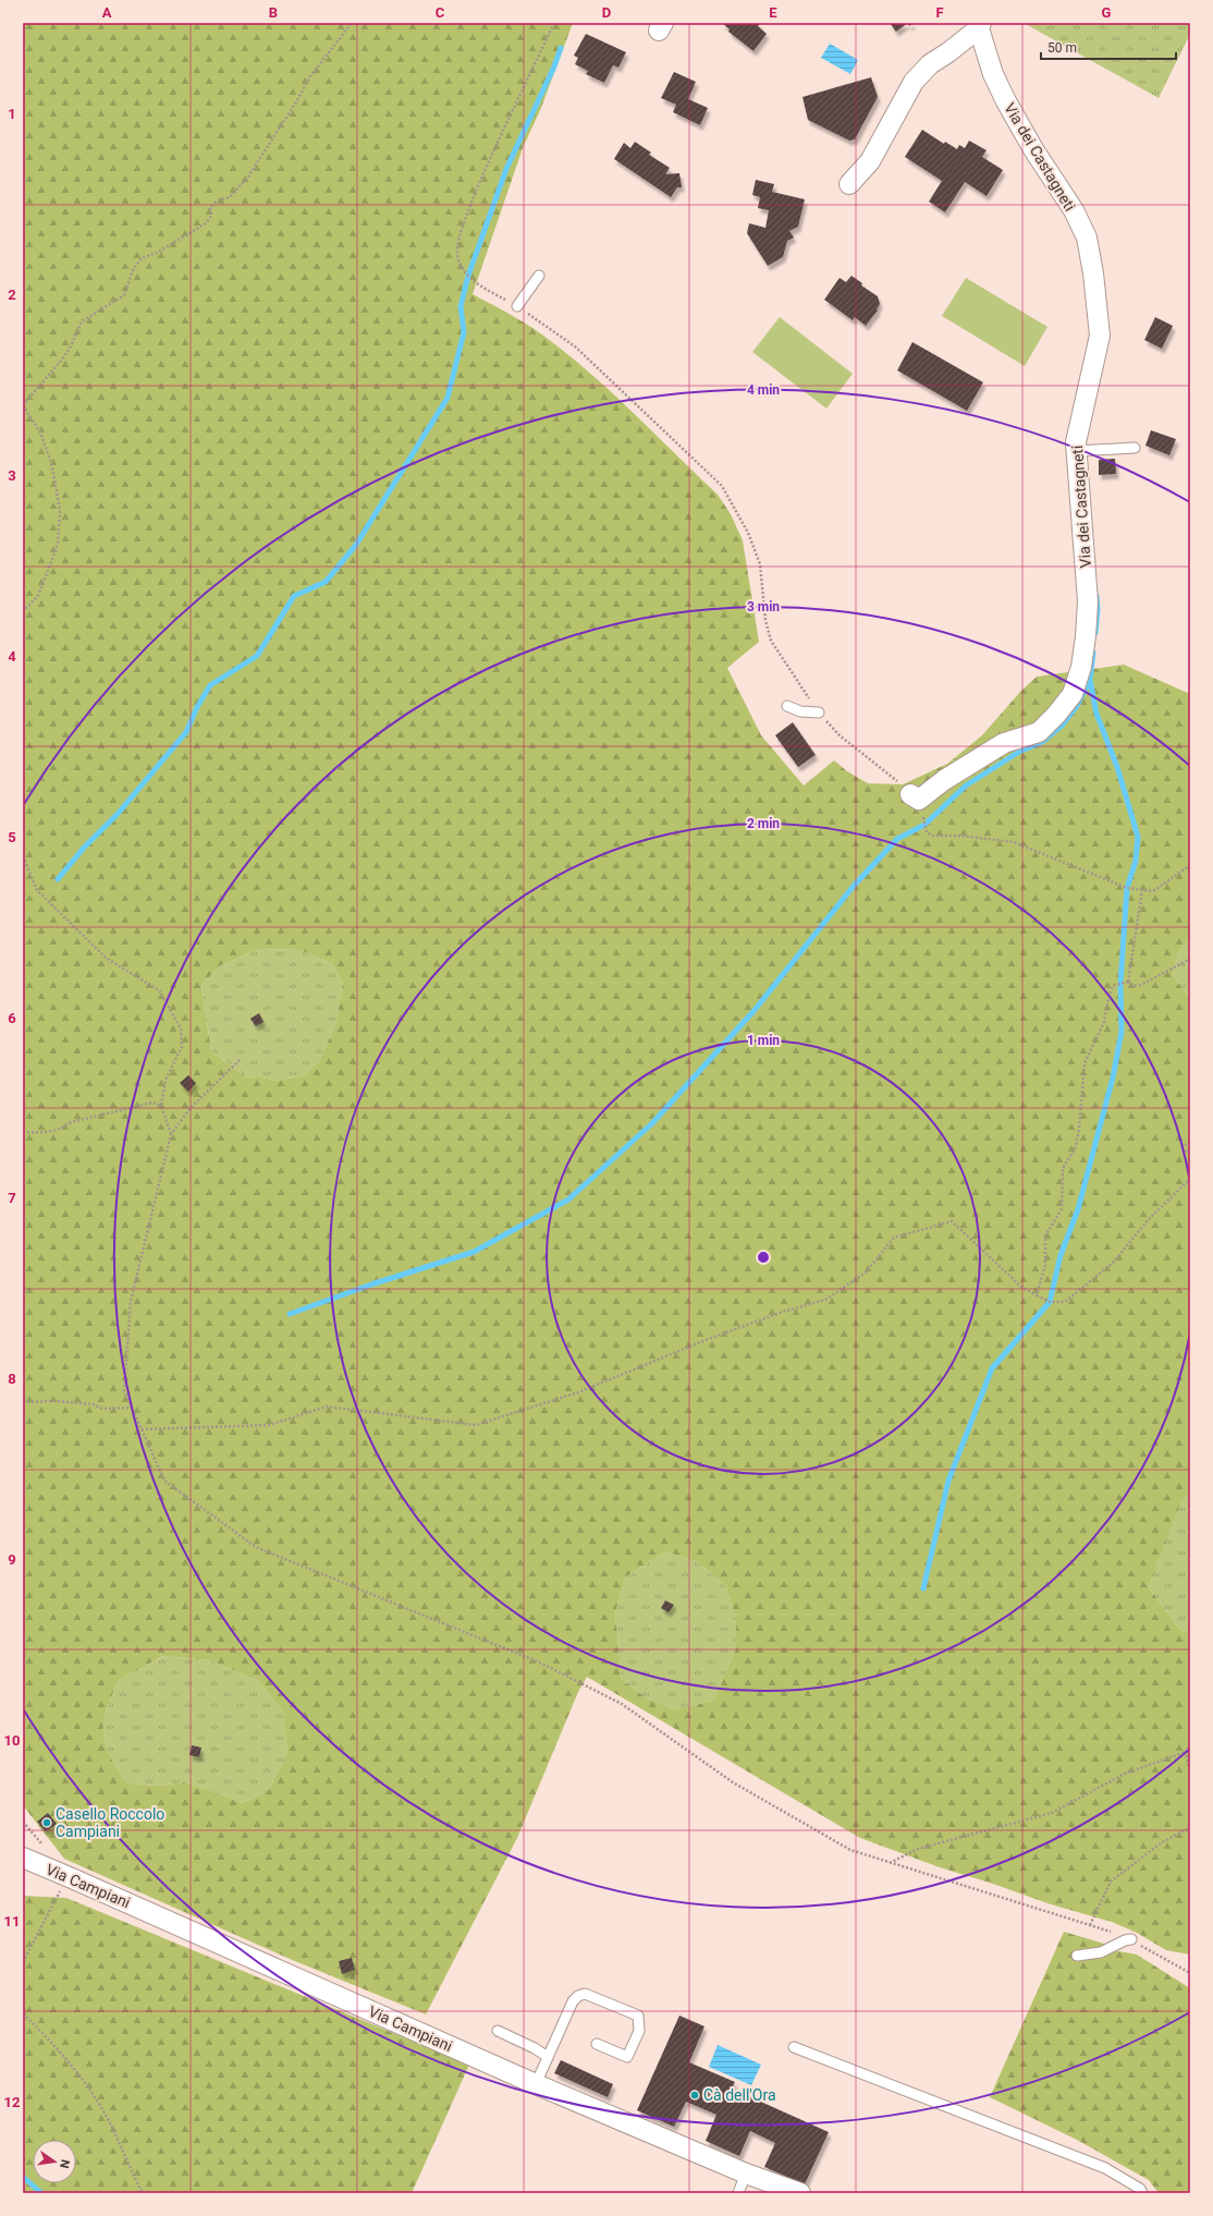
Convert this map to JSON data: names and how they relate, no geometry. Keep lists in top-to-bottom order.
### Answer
{
  "streets": {
    "street": ["Via dei Castagneti", "Via Campiani"]
  },
  "places": ["Casello Roccolo Campiani", "Cà dell'Ora"],
  "scale_bar": "50 m",
  "north": "right",
  "grid": {
    "columns": [
      "A",
      "B",
      "C",
      "D",
      "E",
      "F",
      "G"
    ],
    "rows": [
      "1",
      "2",
      "3",
      "4",
      "5",
      "6",
      "7",
      "8",
      "9",
      "10",
      "11",
      "12"
    ]
  },
  "rings": [
    "4 min",
    "3 min",
    "2 min",
    "1 min"
  ]
}
